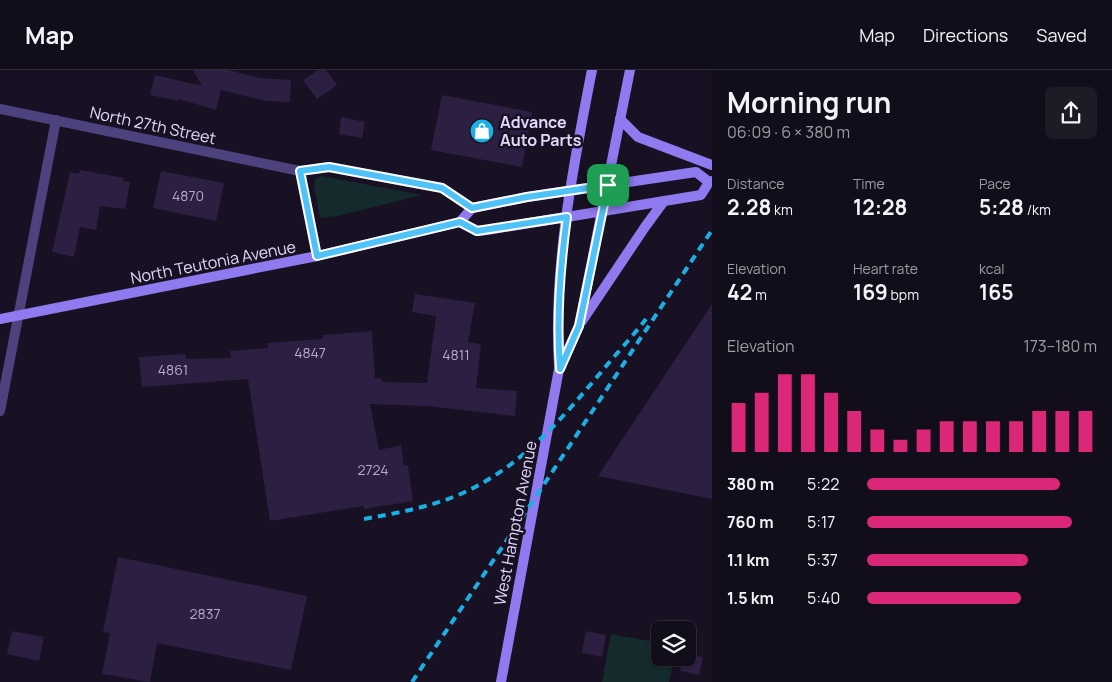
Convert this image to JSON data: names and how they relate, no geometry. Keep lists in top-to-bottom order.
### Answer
{
  "streets": {
    "main road": ["North Teutonia Avenue", "West Hampton Avenue"],
    "street": ["North 27th Street"]
  },
  "places": {
    "shop": ["Advance Auto Parts"]
  },
  "house_numbers": [
    "4870",
    "4847",
    "4811",
    "4861",
    "2724",
    "2837"
  ],
  "page": {
    "header": "Map",
    "nav": ["Map", "Directions", "Saved"],
    "heading": ["Morning run", "06:09 · 6 × 380 m"],
    "stats": [
      ["Distance", "2.28 km"],
      ["Time", "12:28"],
      ["Pace", "5:28 /km"],
      ["Elevation", "42 m"],
      ["Heart rate", "169 bpm"],
      ["kcal", "165"]
    ],
    "chart": ["Elevation", "173–180 m"],
    "list": [
      {
        "name": "380 m",
        "note": "5:22"
      },
      {
        "name": "760 m",
        "note": "5:17"
      },
      {
        "name": "1.1 km",
        "note": "5:37"
      },
      {
        "name": "1.5 km",
        "note": "5:40"
      }
    ]
  }
}
